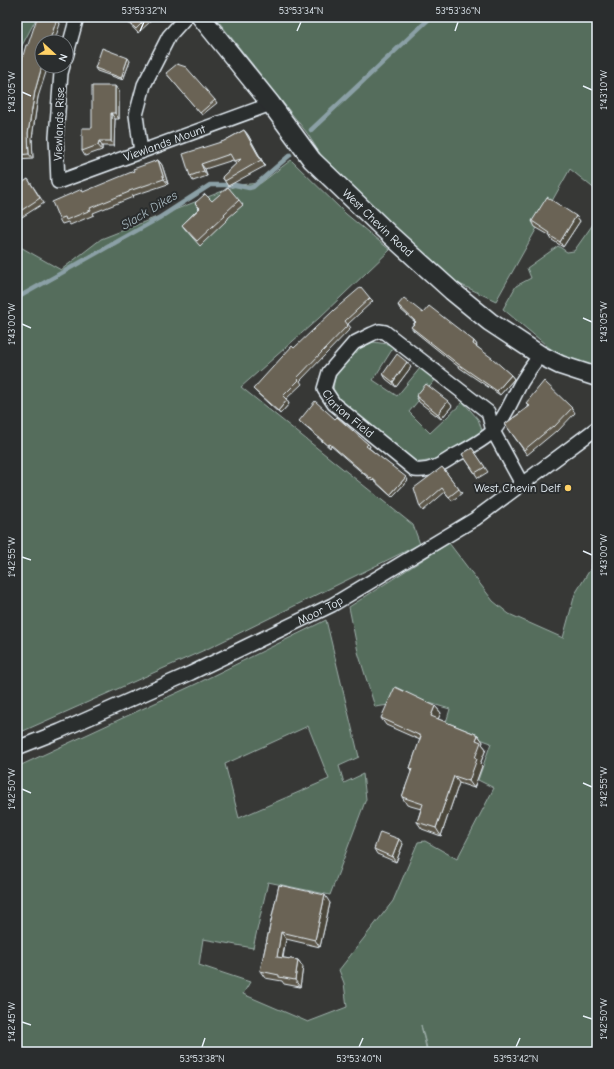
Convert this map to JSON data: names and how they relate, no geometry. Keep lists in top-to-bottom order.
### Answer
{
  "streets": {
    "street": [
      "Viewlands Rise",
      "Viewlands Mount",
      "West Chevin Road",
      "Clarion Field",
      "Moor Top"
    ]
  },
  "crossings": [
    ["Viewlands Rise", "Viewlands Mount"],
    ["Viewlands Mount", "West Chevin Road"],
    ["West Chevin Road", "Clarion Field"]
  ],
  "water": ["Slack Dikes"],
  "places": ["West Chevin Delf"],
  "north": "right",
  "coordinates": [
    "53°53'32\"N",
    "53°53'34\"N",
    "53°53'36\"N",
    "1°43'10\"W",
    "1°43'05\"W",
    "1°43'00\"W",
    "1°42'55\"W",
    "1°42'50\"W",
    "1°42'45\"W",
    "53°53'38\"N",
    "53°53'40\"N",
    "53°53'42\"N"
  ]
}
